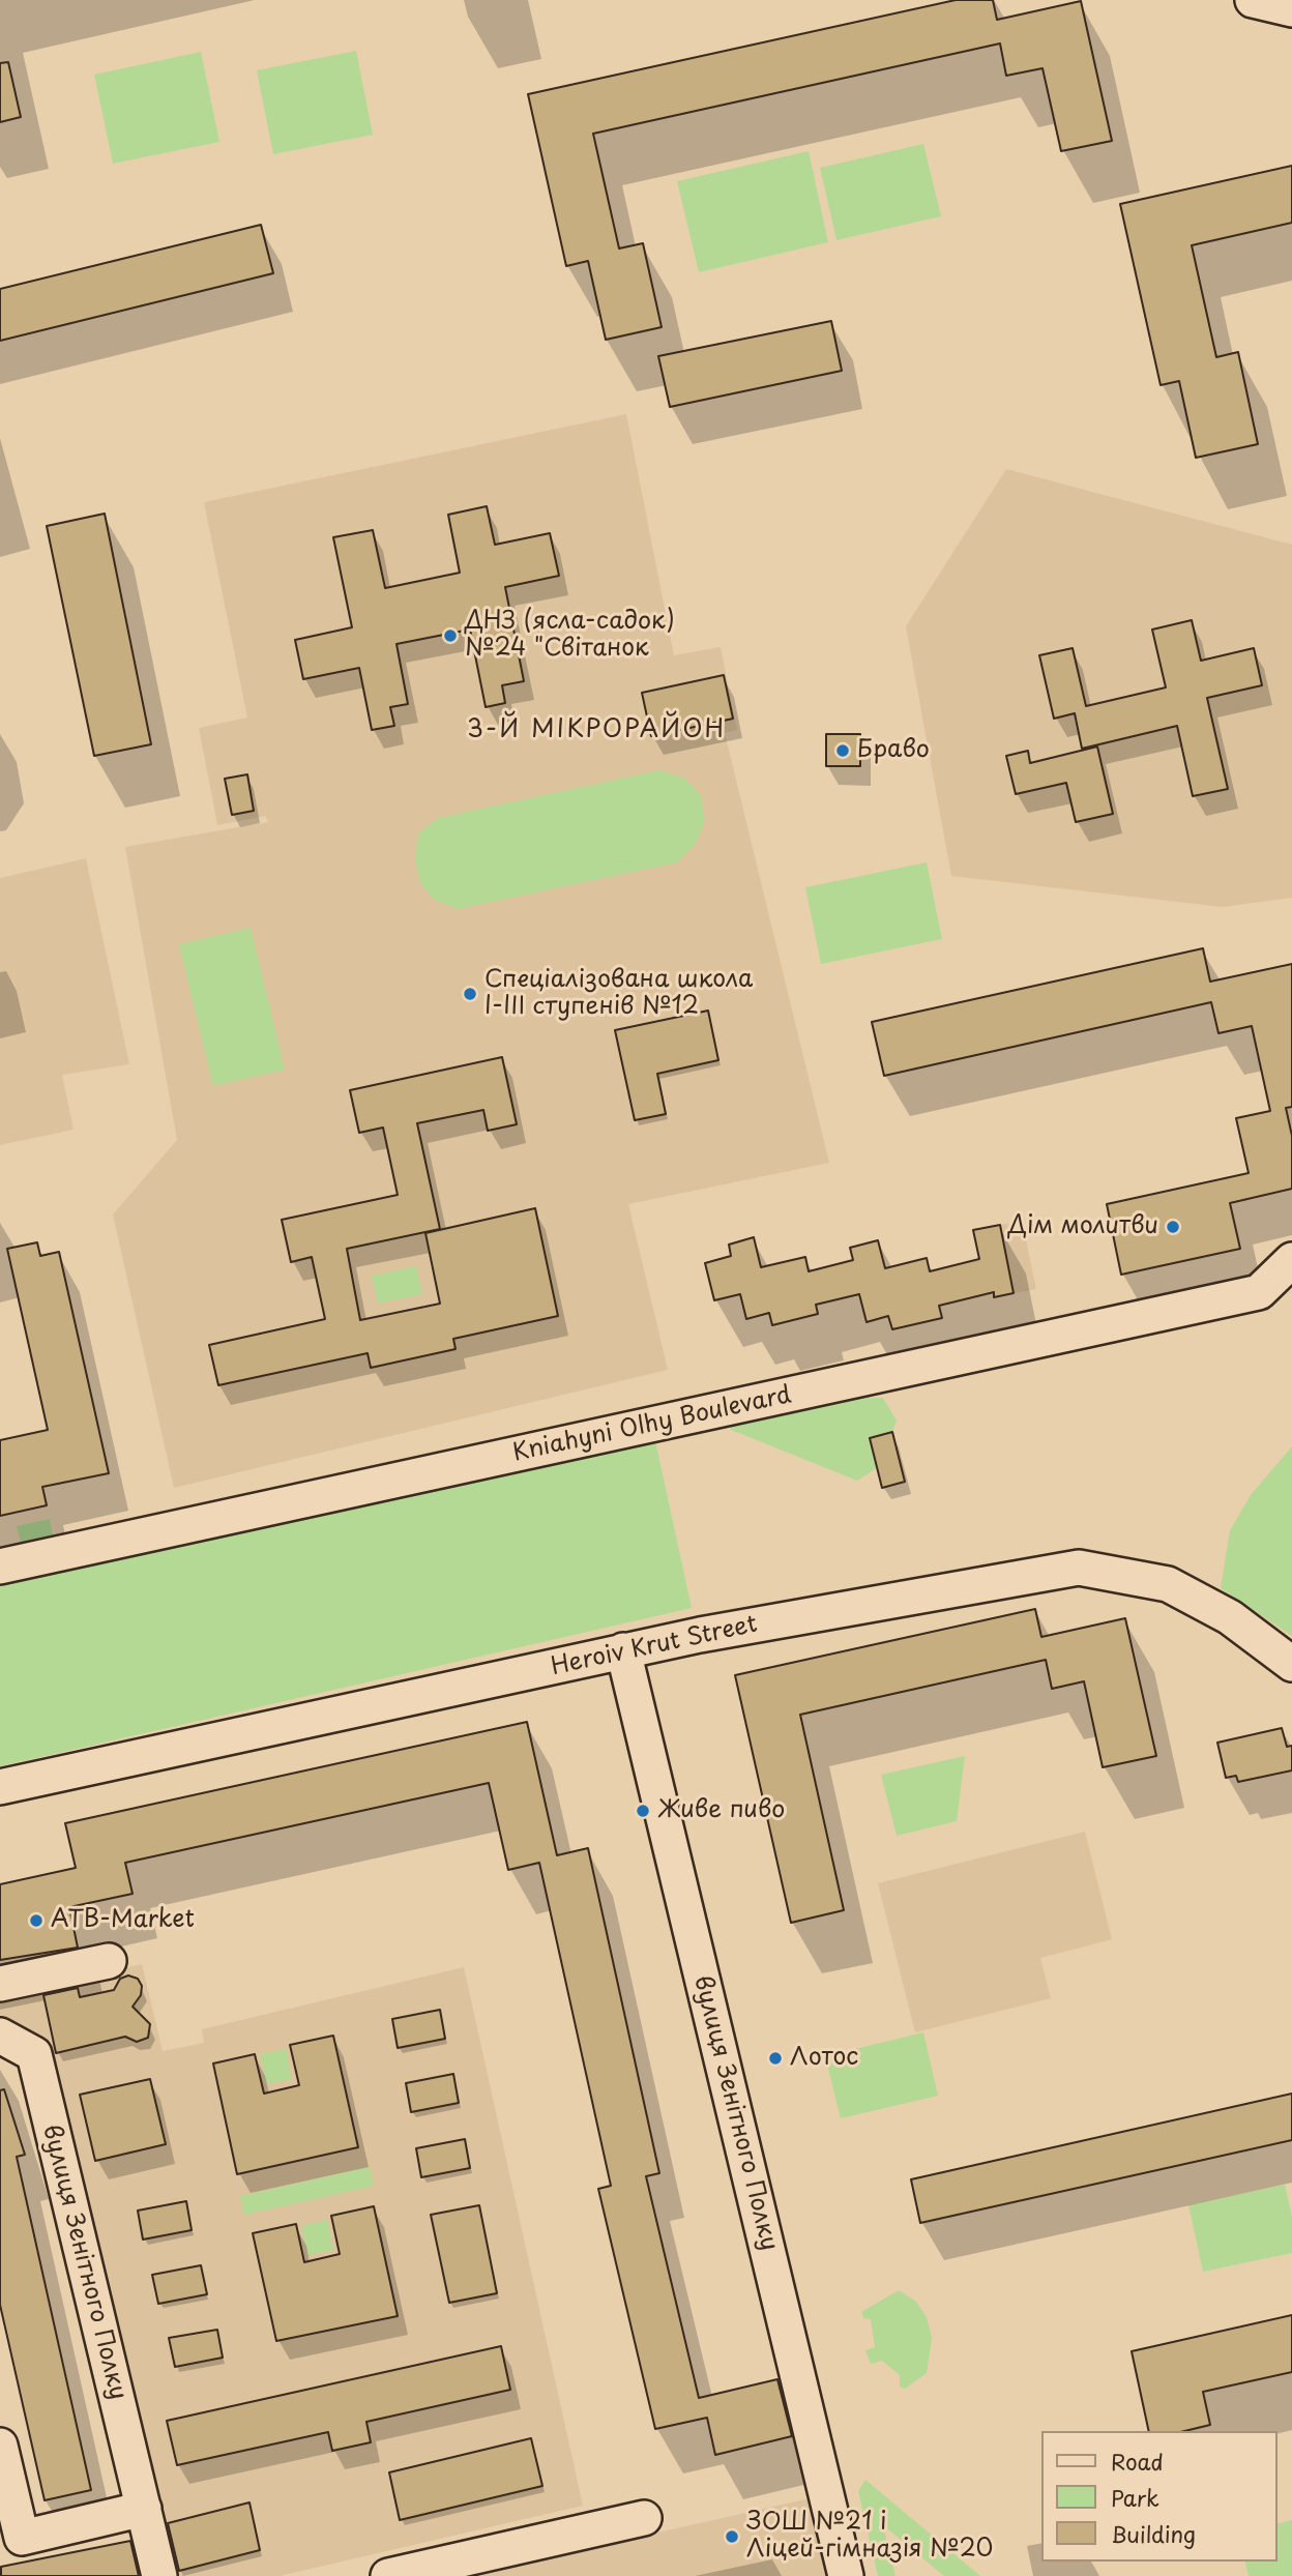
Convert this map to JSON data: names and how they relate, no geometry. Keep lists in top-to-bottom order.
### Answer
{
  "streets": {
    "street": ["Kniahyni Olhy Boulevard", "Heroiv Krut Street", "вулиця Зенітного Полку"]
  },
  "crossings": [
    ["Heroiv Krut Street", "вулиця Зенітного Полку"]
  ],
  "districts": ["3-Й МІКРОРАЙОН"],
  "places": [
    "ДНЗ (ясла-садок) №24 \"Світанок",
    "Браво",
    "Спеціалізована школа І-ІІІ ступенів №12",
    "Дім молитви",
    "Живе пиво",
    "ATB-Market",
    "Лотос",
    "ЗОШ №21 і Ліцей-гімназія №20"
  ],
  "legend": ["Road", "Park", "Building"]
}
